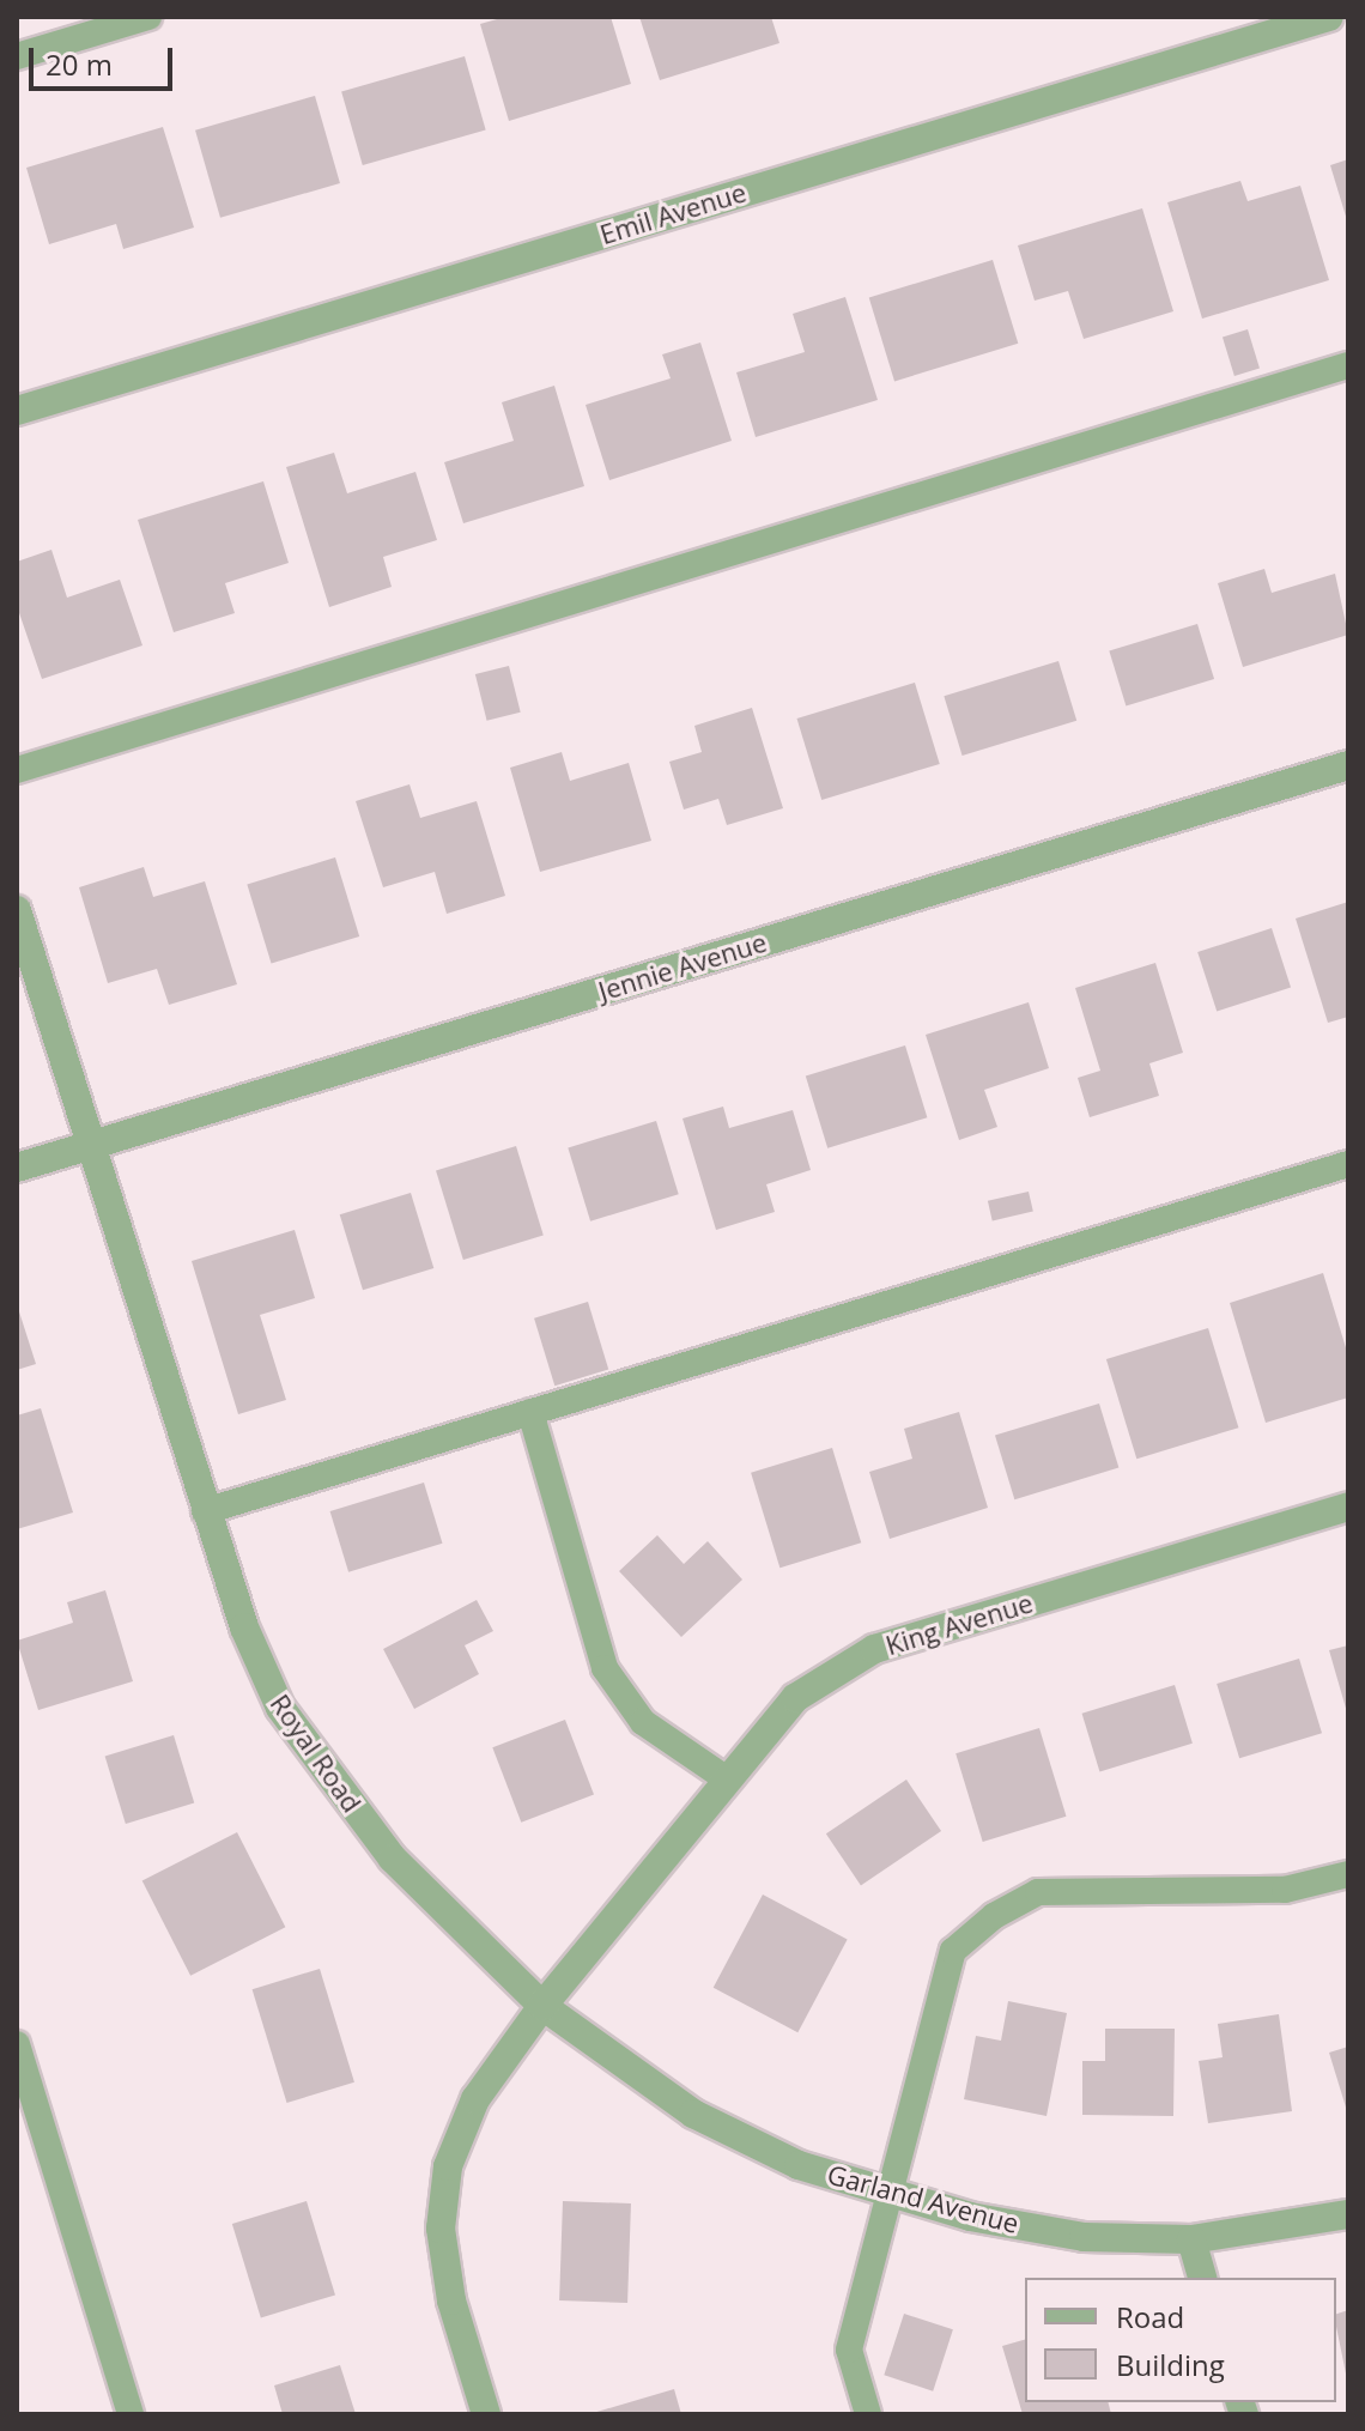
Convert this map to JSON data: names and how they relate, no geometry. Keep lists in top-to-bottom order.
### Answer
{
  "streets": {
    "street": [
      "Emil Avenue",
      "Jennie Avenue",
      "King Avenue",
      "Royal Road",
      "Garland Avenue"
    ]
  },
  "crossings": [
    ["Jennie Avenue", "Royal Road"],
    ["King Avenue", "Royal Road"],
    ["King Avenue", "Garland Avenue"],
    ["Royal Road", "Garland Avenue"]
  ],
  "legend": ["Road", "Building"],
  "scale_bar": "20 m"
}
